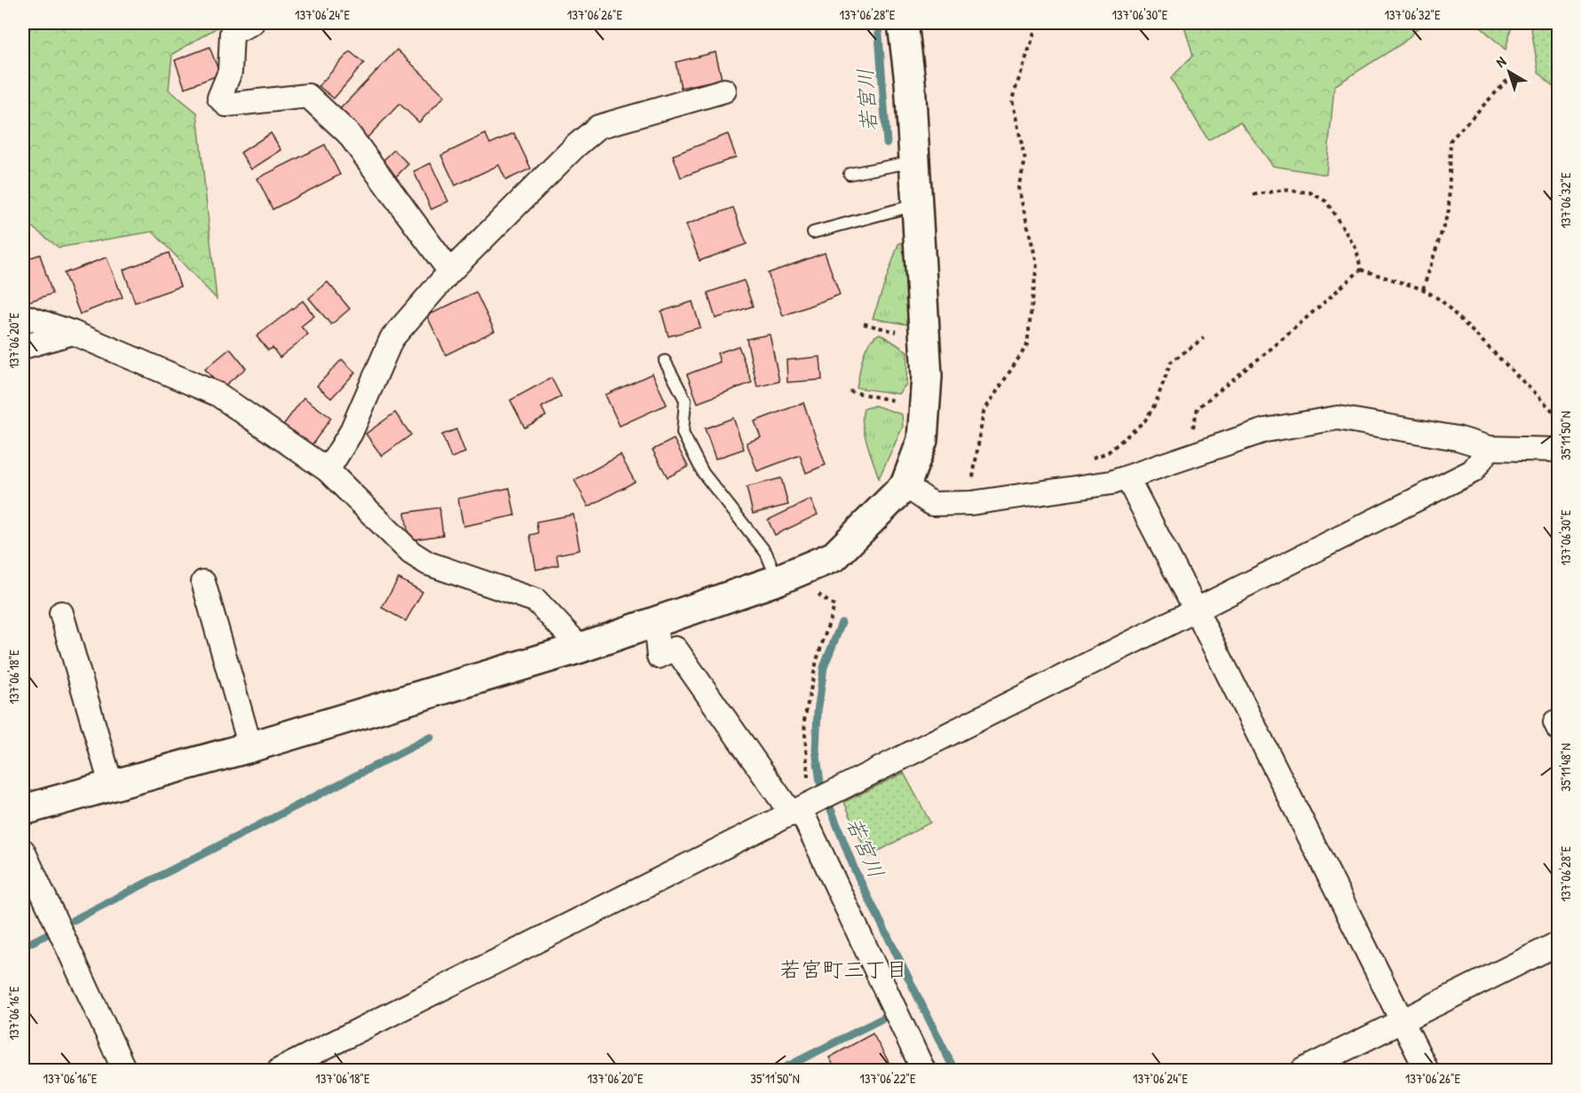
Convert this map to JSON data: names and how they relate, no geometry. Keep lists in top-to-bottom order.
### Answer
{
  "districts": ["若宮町三丁目"],
  "water": ["若宮川"],
  "north": "top left",
  "coordinates": [
    "137°06'24\"E",
    "137°06'26\"E",
    "137°06'28\"E",
    "137°06'30\"E",
    "137°06'32\"E",
    "137°06'20\"E",
    "35°11'50\"N",
    "137°06'18\"E",
    "35°11'48\"N",
    "137°06'16\"E",
    "137°06'22\"E"
  ]
}
